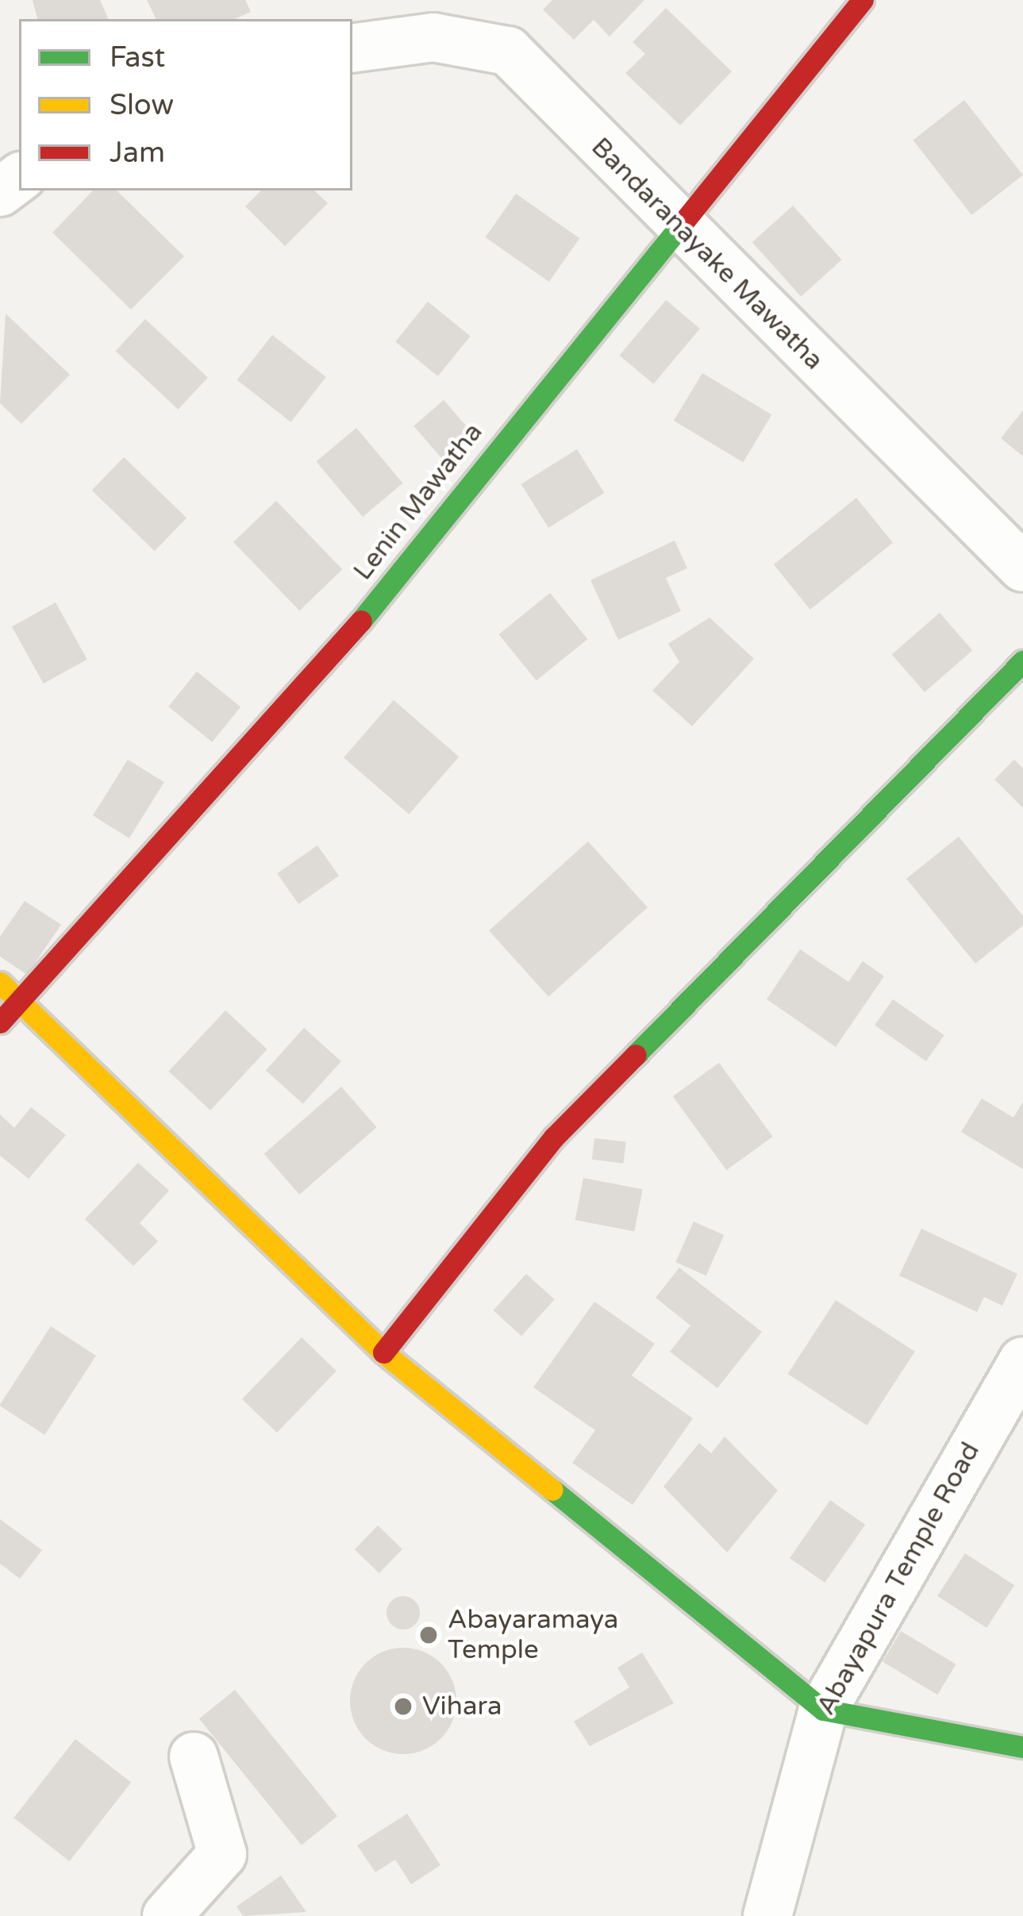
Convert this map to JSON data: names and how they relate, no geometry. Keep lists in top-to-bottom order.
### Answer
{
  "streets": {
    "street": ["Bandaranayake Mawatha", "Lenin Mawatha", "Abayapura Temple Road"]
  },
  "crossings": [
    ["Bandaranayake Mawatha", "Lenin Mawatha"]
  ],
  "places": ["Abayaramaya Temple", "Vihara"],
  "legend": ["Fast", "Slow", "Jam"]
}
